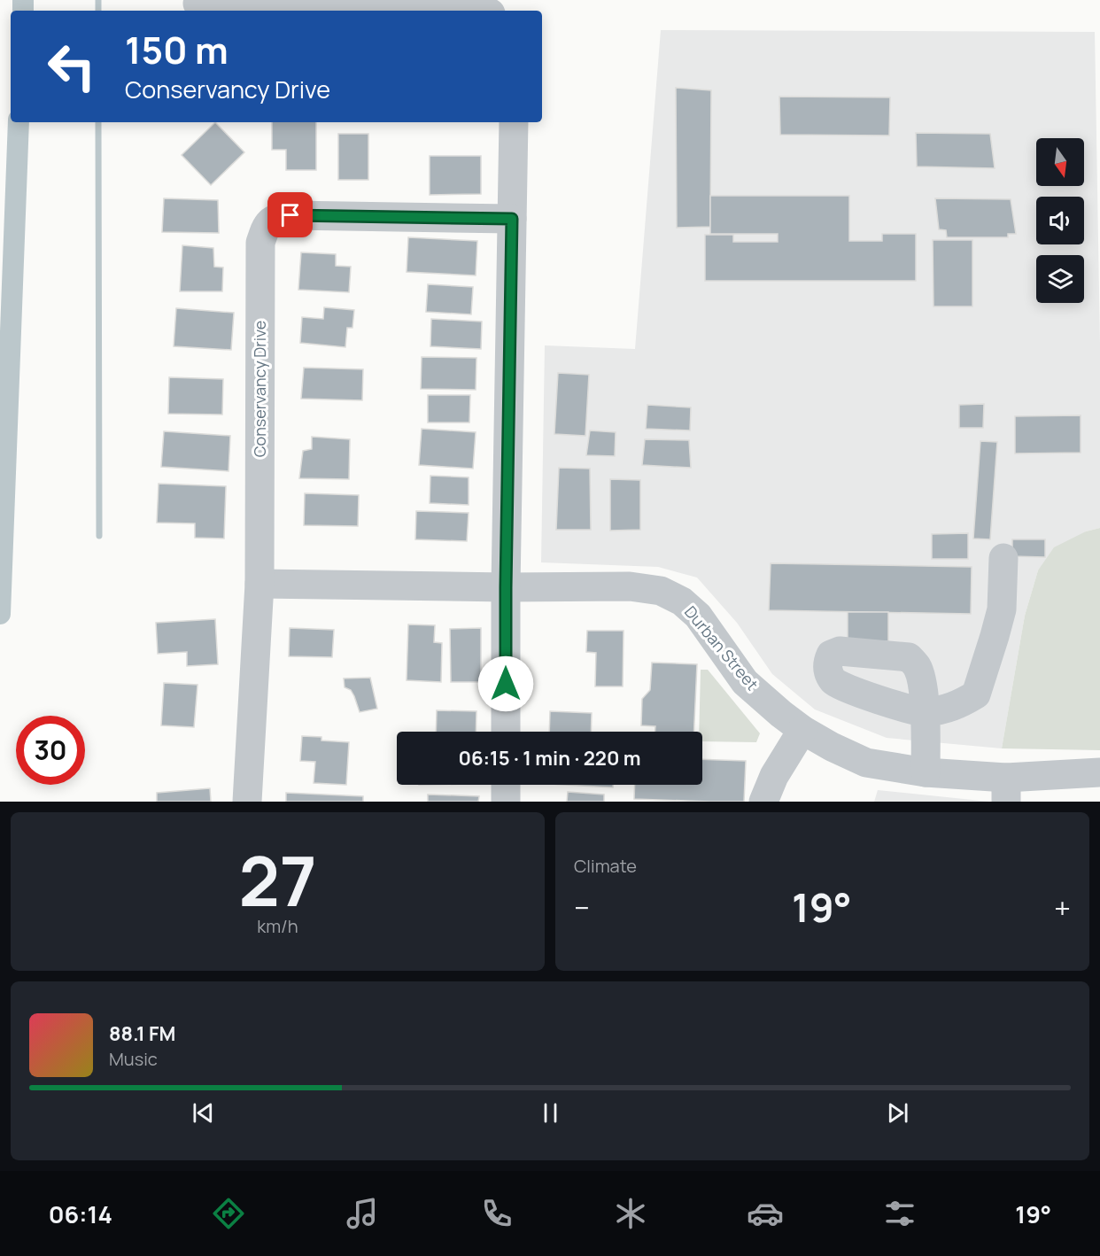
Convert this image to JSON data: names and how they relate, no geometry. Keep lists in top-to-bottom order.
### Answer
{
  "streets": {
    "street": ["Conservancy Drive", "Durban Street"]
  },
  "crossings": [
    ["Conservancy Drive", "Durban Street"]
  ],
  "north": "bottom",
  "page": {
    "turn": ["150 m", "Conservancy Drive"],
    "limit": "30",
    "trip": "06:15 · 1 min · 220 m",
    "tile": [
      ["27", "km/h"],
      "Climate"
    ],
    "heat": ["−", "19°", "+"],
    "song": ["88.1 FM", "Music"],
    "tabs": ["06:14", "19°"]
  }
}
